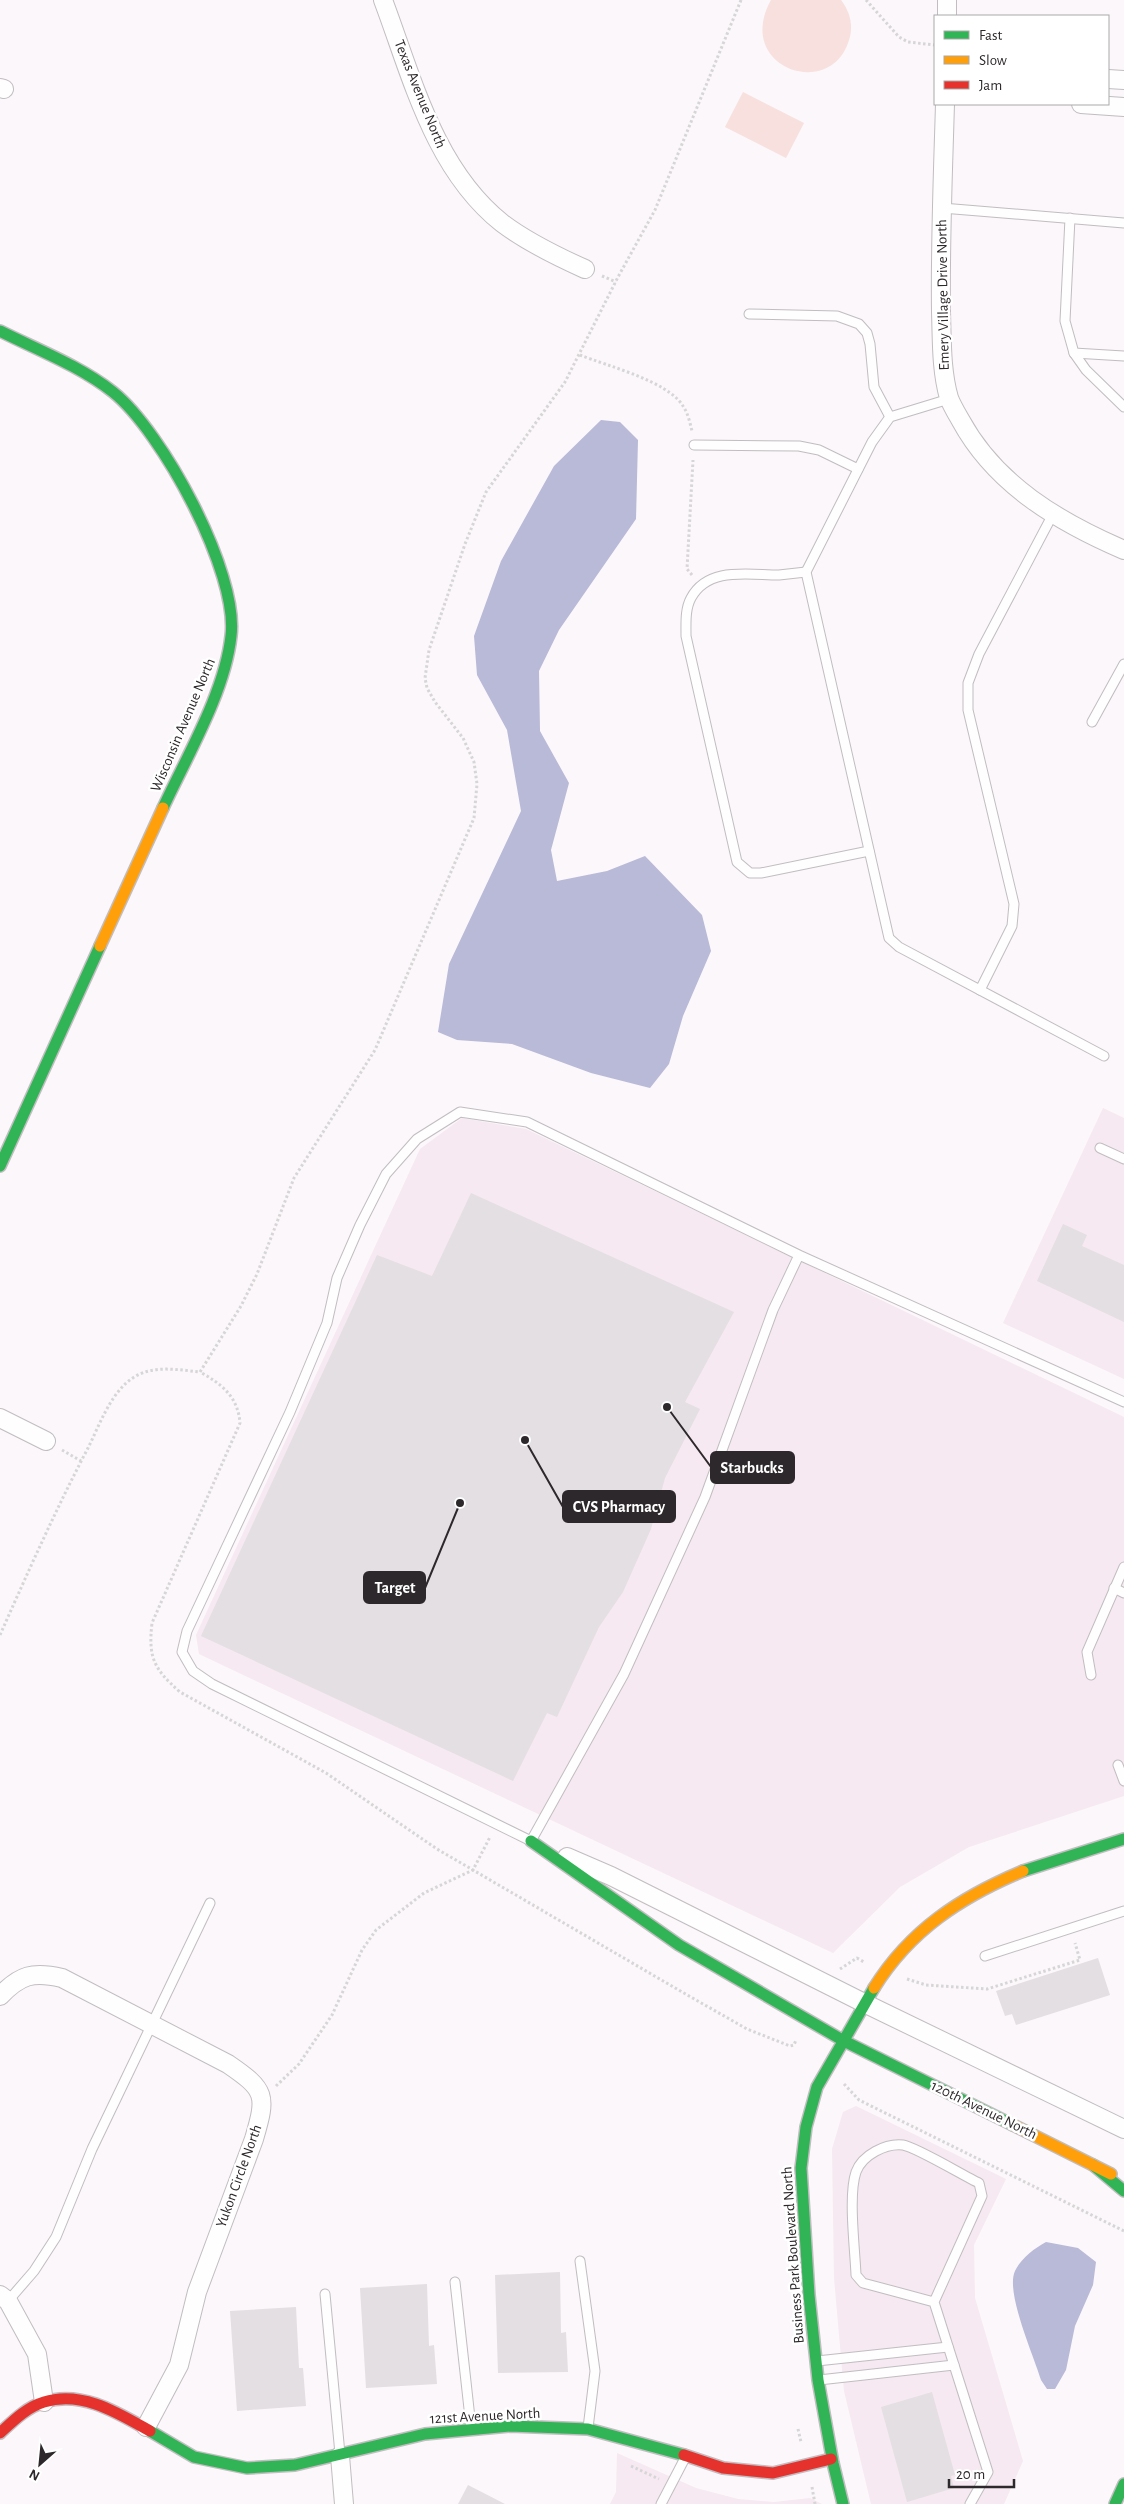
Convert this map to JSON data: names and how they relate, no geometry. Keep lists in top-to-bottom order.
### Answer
{
  "streets": {
    "main road": [
      "Wisconsin Avenue North",
      "120th Avenue North",
      "Business Park Boulevard North",
      "121st Avenue North"
    ],
    "street": ["Texas Avenue North", "Emery Village Drive North", "Yukon Circle North"]
  },
  "crossings": [
    ["120th Avenue North", "Business Park Boulevard North"],
    ["Yukon Circle North", "121st Avenue North"],
    ["Business Park Boulevard North", "121st Avenue North"]
  ],
  "places": ["Starbucks", "CVS Pharmacy", "Target"],
  "legend": ["Fast", "Slow", "Jam"],
  "scale_bar": "20 m",
  "north": "bottom left"
}
